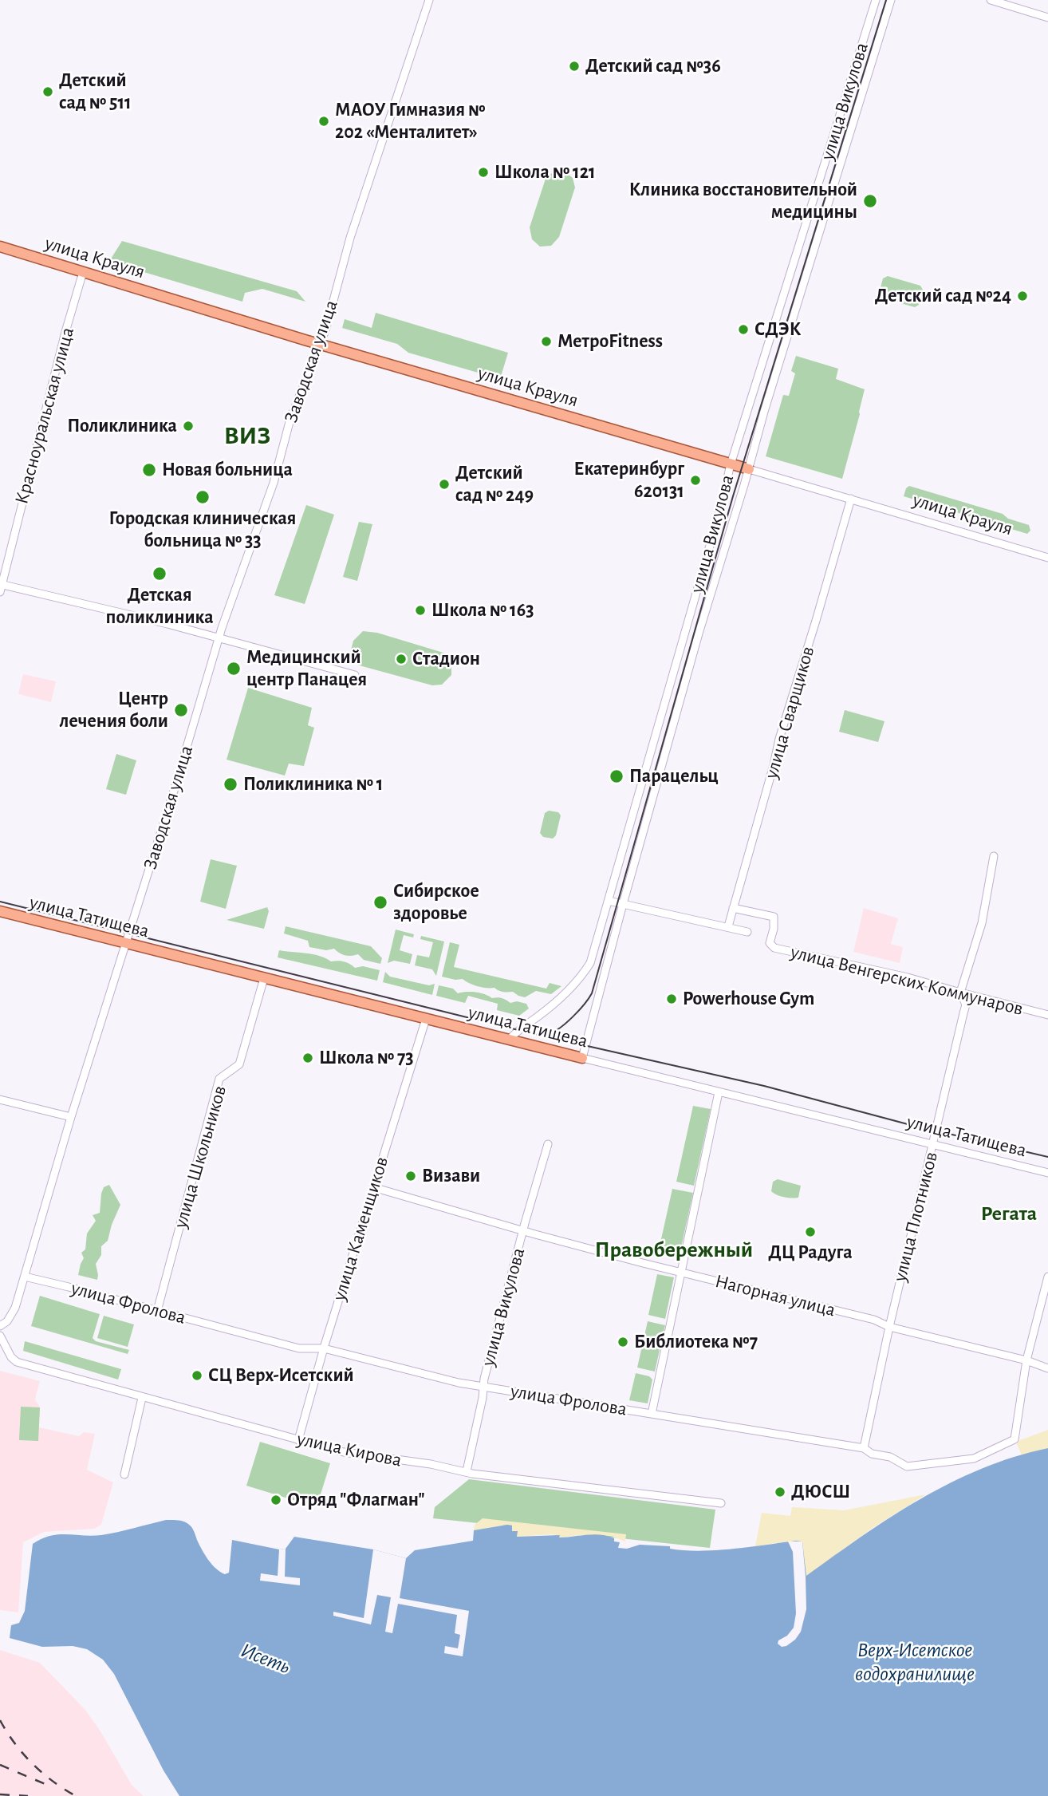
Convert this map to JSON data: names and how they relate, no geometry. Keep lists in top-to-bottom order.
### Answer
{
  "streets": {
    "main road": ["улица Крауля", "улица Татищева"],
    "street": [
      "улица Викулова",
      "Заводская улица",
      "Красноуральская улица",
      "улица Сварщиков",
      "улица Венгерских Коммунаров",
      "улица Школьников",
      "улица Плотников",
      "улица Каменщиков",
      "Нагорная улица",
      "улица Фролова",
      "улица Кирова"
    ]
  },
  "crossings": [
    ["улица Викулова", "улица Крауля"],
    ["улица Викулова", "улица Татищева"],
    ["улица Викулова", "Нагорная улица"],
    ["улица Викулова", "улица Фролова"],
    ["улица Викулова", "улица Кирова"],
    ["улица Крауля", "Заводская улица"],
    ["улица Крауля", "Красноуральская улица"],
    ["улица Крауля", "улица Сварщиков"],
    ["Заводская улица", "улица Татищева"],
    ["Заводская улица", "улица Фролова"],
    ["улица Сварщиков", "улица Венгерских Коммунаров"],
    ["улица Татищева", "улица Школьников"],
    ["улица Татищева", "улица Плотников"],
    ["улица Татищева", "улица Каменщиков"],
    ["улица Венгерских Коммунаров", "улица Плотников"],
    ["улица Школьников", "улица Фролова"],
    ["улица Плотников", "Нагорная улица"],
    ["улица Плотников", "улица Фролова"],
    ["улица Каменщиков", "Нагорная улица"],
    ["улица Каменщиков", "улица Фролова"],
    ["улица Каменщиков", "улица Кирова"],
    ["Нагорная улица", "улица Фролова"]
  ],
  "districts": ["ВИЗ", "Регата", "Правобережный"],
  "water": ["Верх-Исетское водохранилище", "Исеть"],
  "places": [
    "Детский сад №36",
    "Детский сад № 511",
    "МАОУ Гимназия № 202 «Менталитет»",
    "Школа № 121",
    "Клиника восстановительной медицины",
    "Детский сад №24",
    "СДЭК",
    "МетроFitness",
    "Поликлиника",
    "Новая больница",
    "Екатеринбург 620131",
    "Детский сад № 249",
    "Городская клиническая больница № 33",
    "Детская поликлиника",
    "Школа № 163",
    "Стадион",
    "Медицинский центр Панацея",
    "Центр лечения боли",
    "Парацельц",
    "Поликлиника № 1",
    "Сибирское здоровье",
    "Powerhouse Gym",
    "Школа № 73",
    "Визави",
    "ДЦ Радуга",
    "Библиотека №7",
    "СЦ Верх-Исетский",
    "ДЮСШ",
    "Отряд \"Флагман\""
  ]
}
